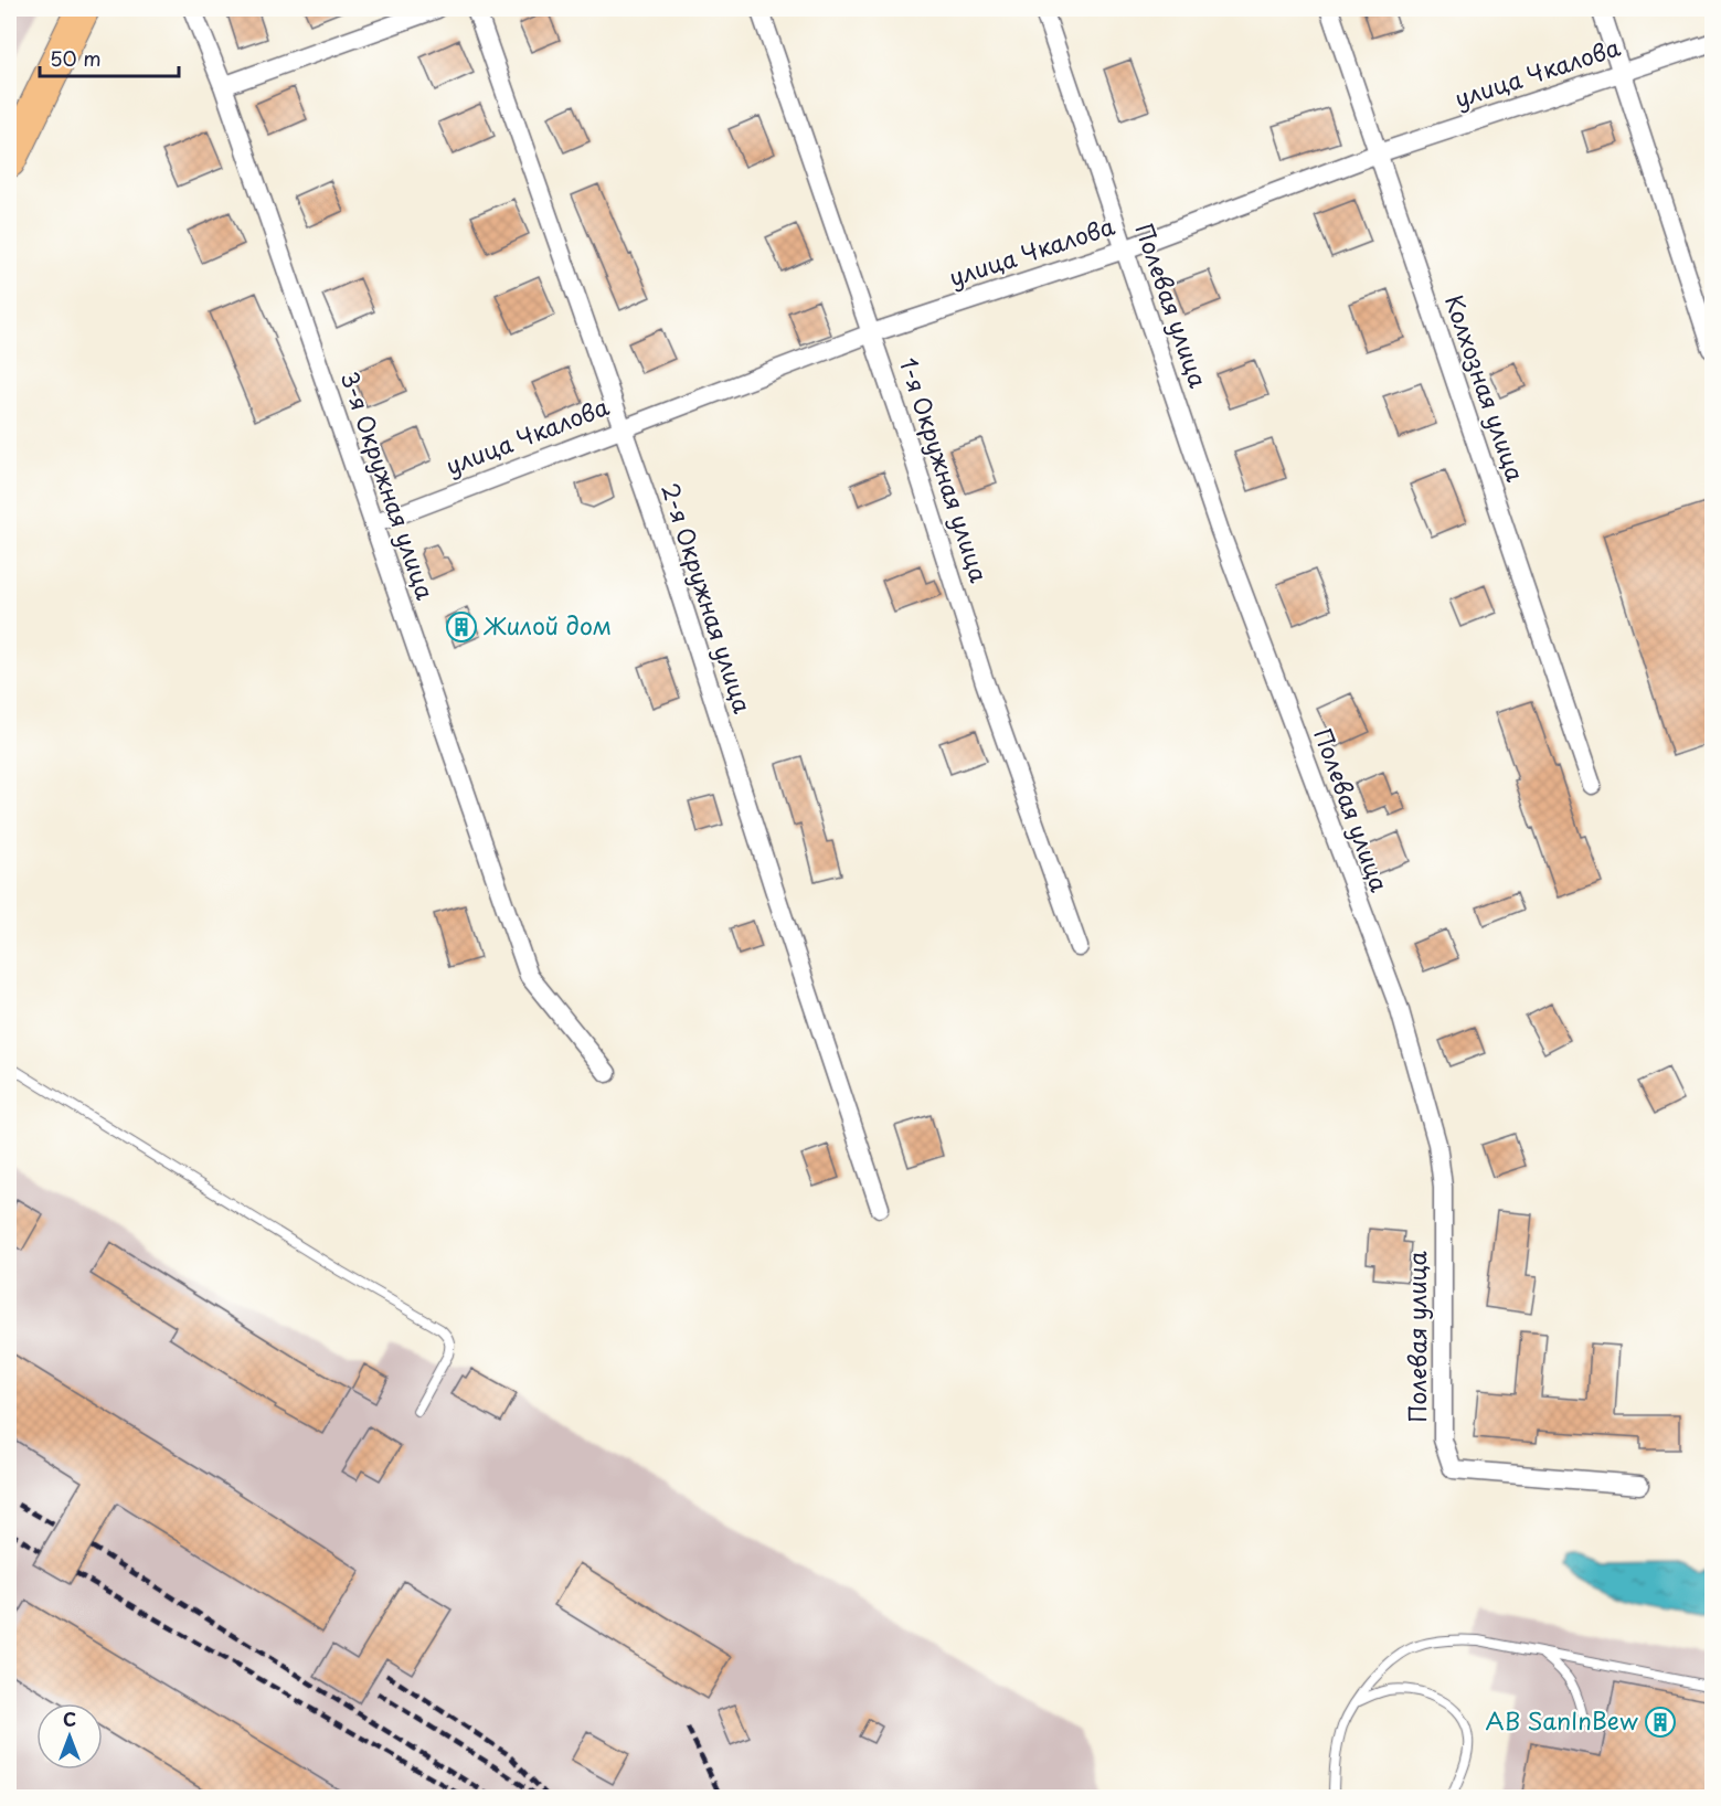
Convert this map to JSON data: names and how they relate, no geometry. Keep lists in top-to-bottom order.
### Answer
{
  "streets": {
    "street": [
      "улица Чкалова",
      "Полевая улица",
      "Колхозная улица",
      "1-я Окружная улица",
      "3-я Окружная улица",
      "2-я Окружная улица"
    ]
  },
  "crossings": [
    ["улица Чкалова", "Полевая улица"],
    ["улица Чкалова", "Колхозная улица"],
    ["улица Чкалова", "1-я Окружная улица"],
    ["улица Чкалова", "3-я Окружная улица"],
    ["улица Чкалова", "2-я Окружная улица"]
  ],
  "places": {
    "building": ["Жилой дом", "AB SanInBew"]
  },
  "scale_bar": "50 m",
  "north": "top"
}
